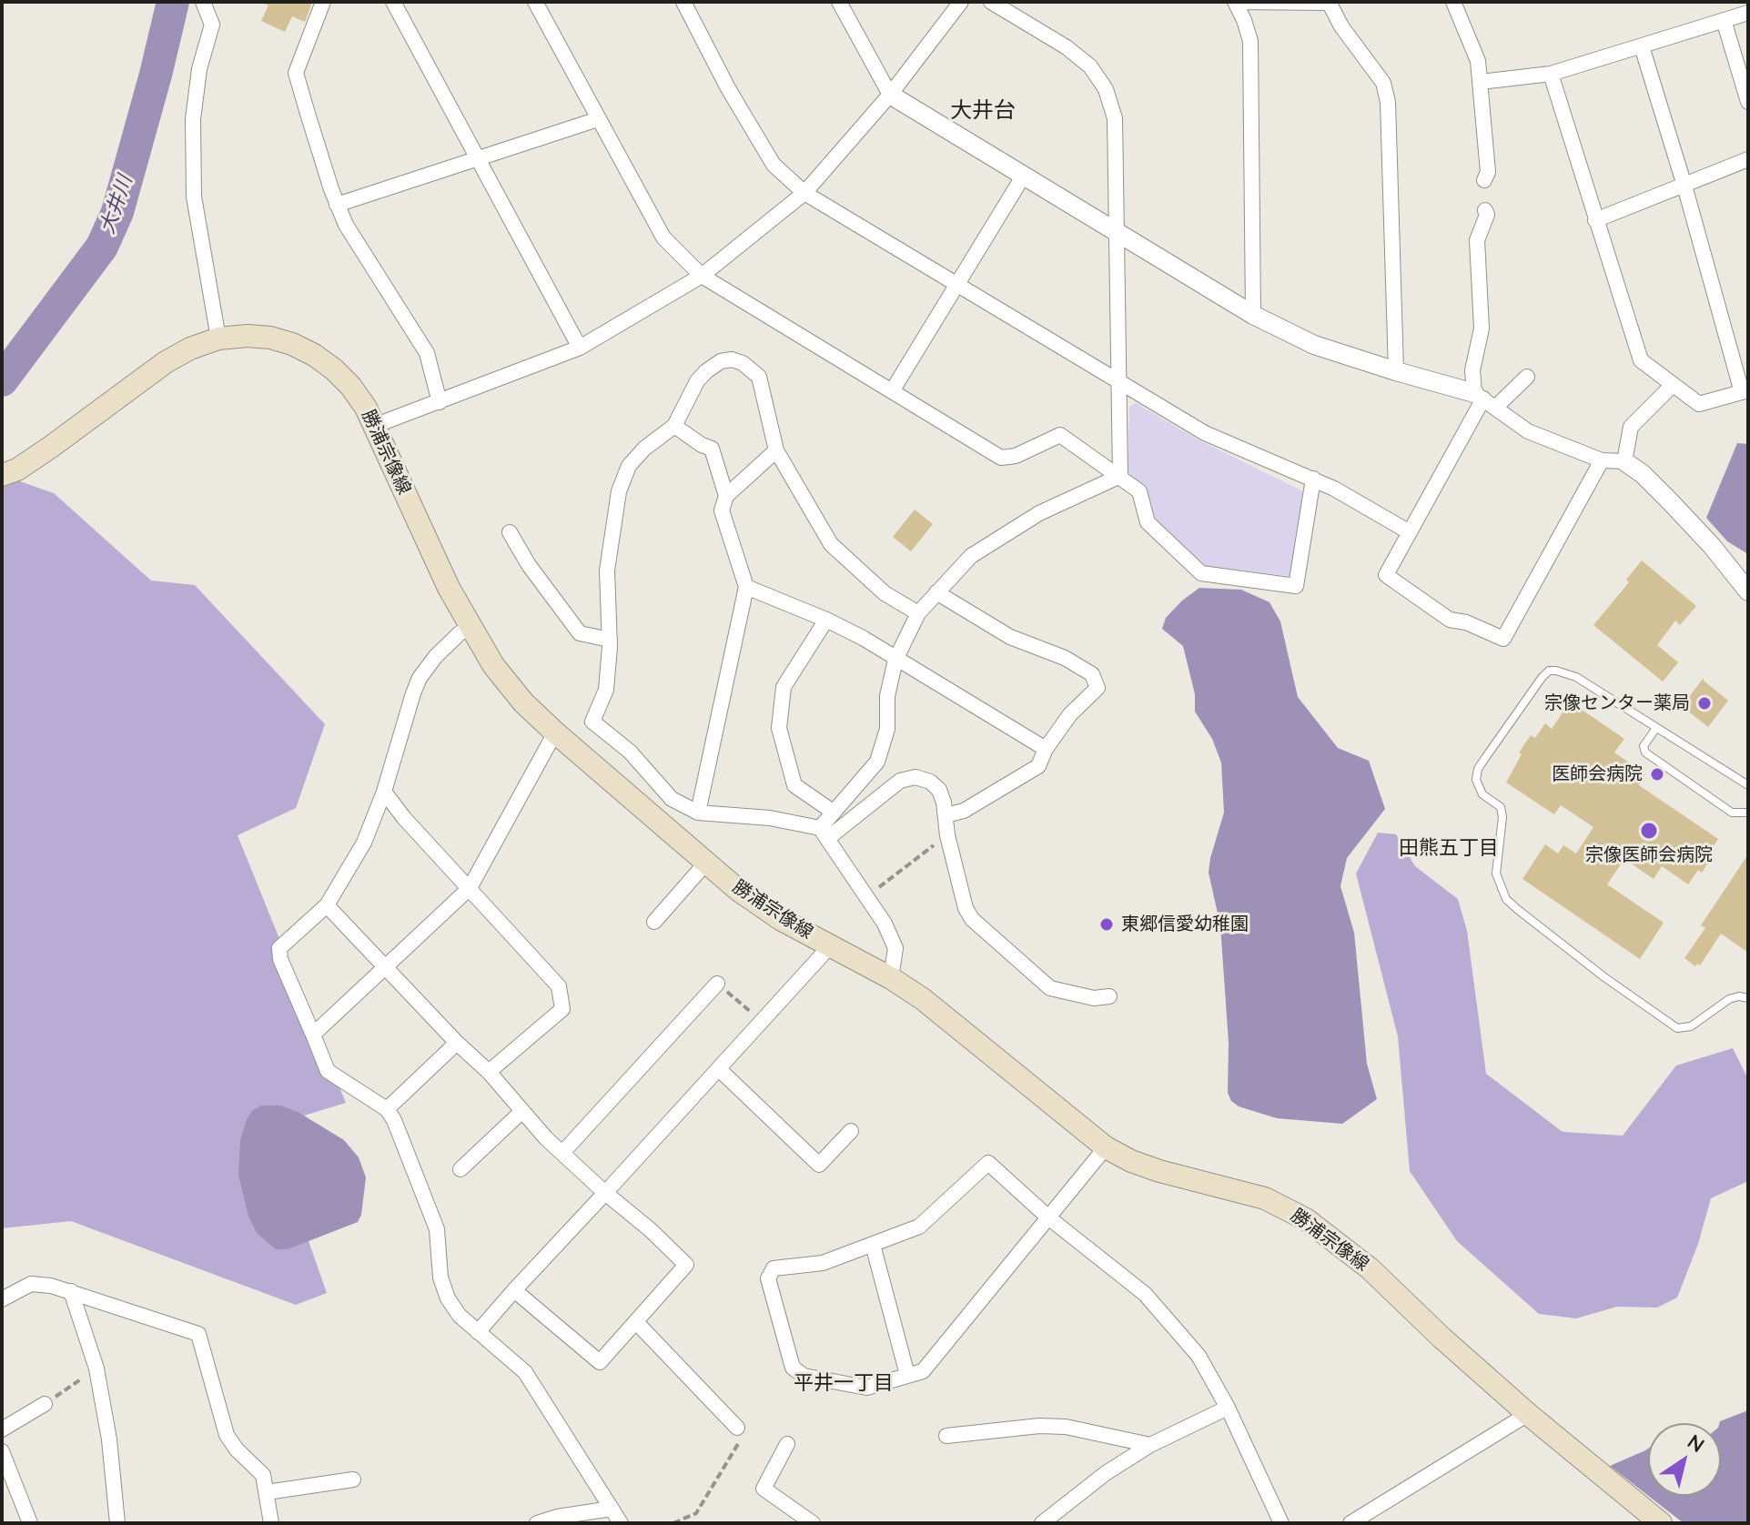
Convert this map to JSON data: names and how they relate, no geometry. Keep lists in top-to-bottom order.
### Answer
{
  "streets": {
    "main road": ["勝浦宗像線"]
  },
  "districts": ["大井台", "田熊五丁目", "平井一丁目"],
  "water": ["大井川"],
  "places": [
    "宗像センター薬局",
    "医師会病院",
    "宗像医師会病院",
    "東郷信愛幼稚園"
  ],
  "north": "top right"
}
